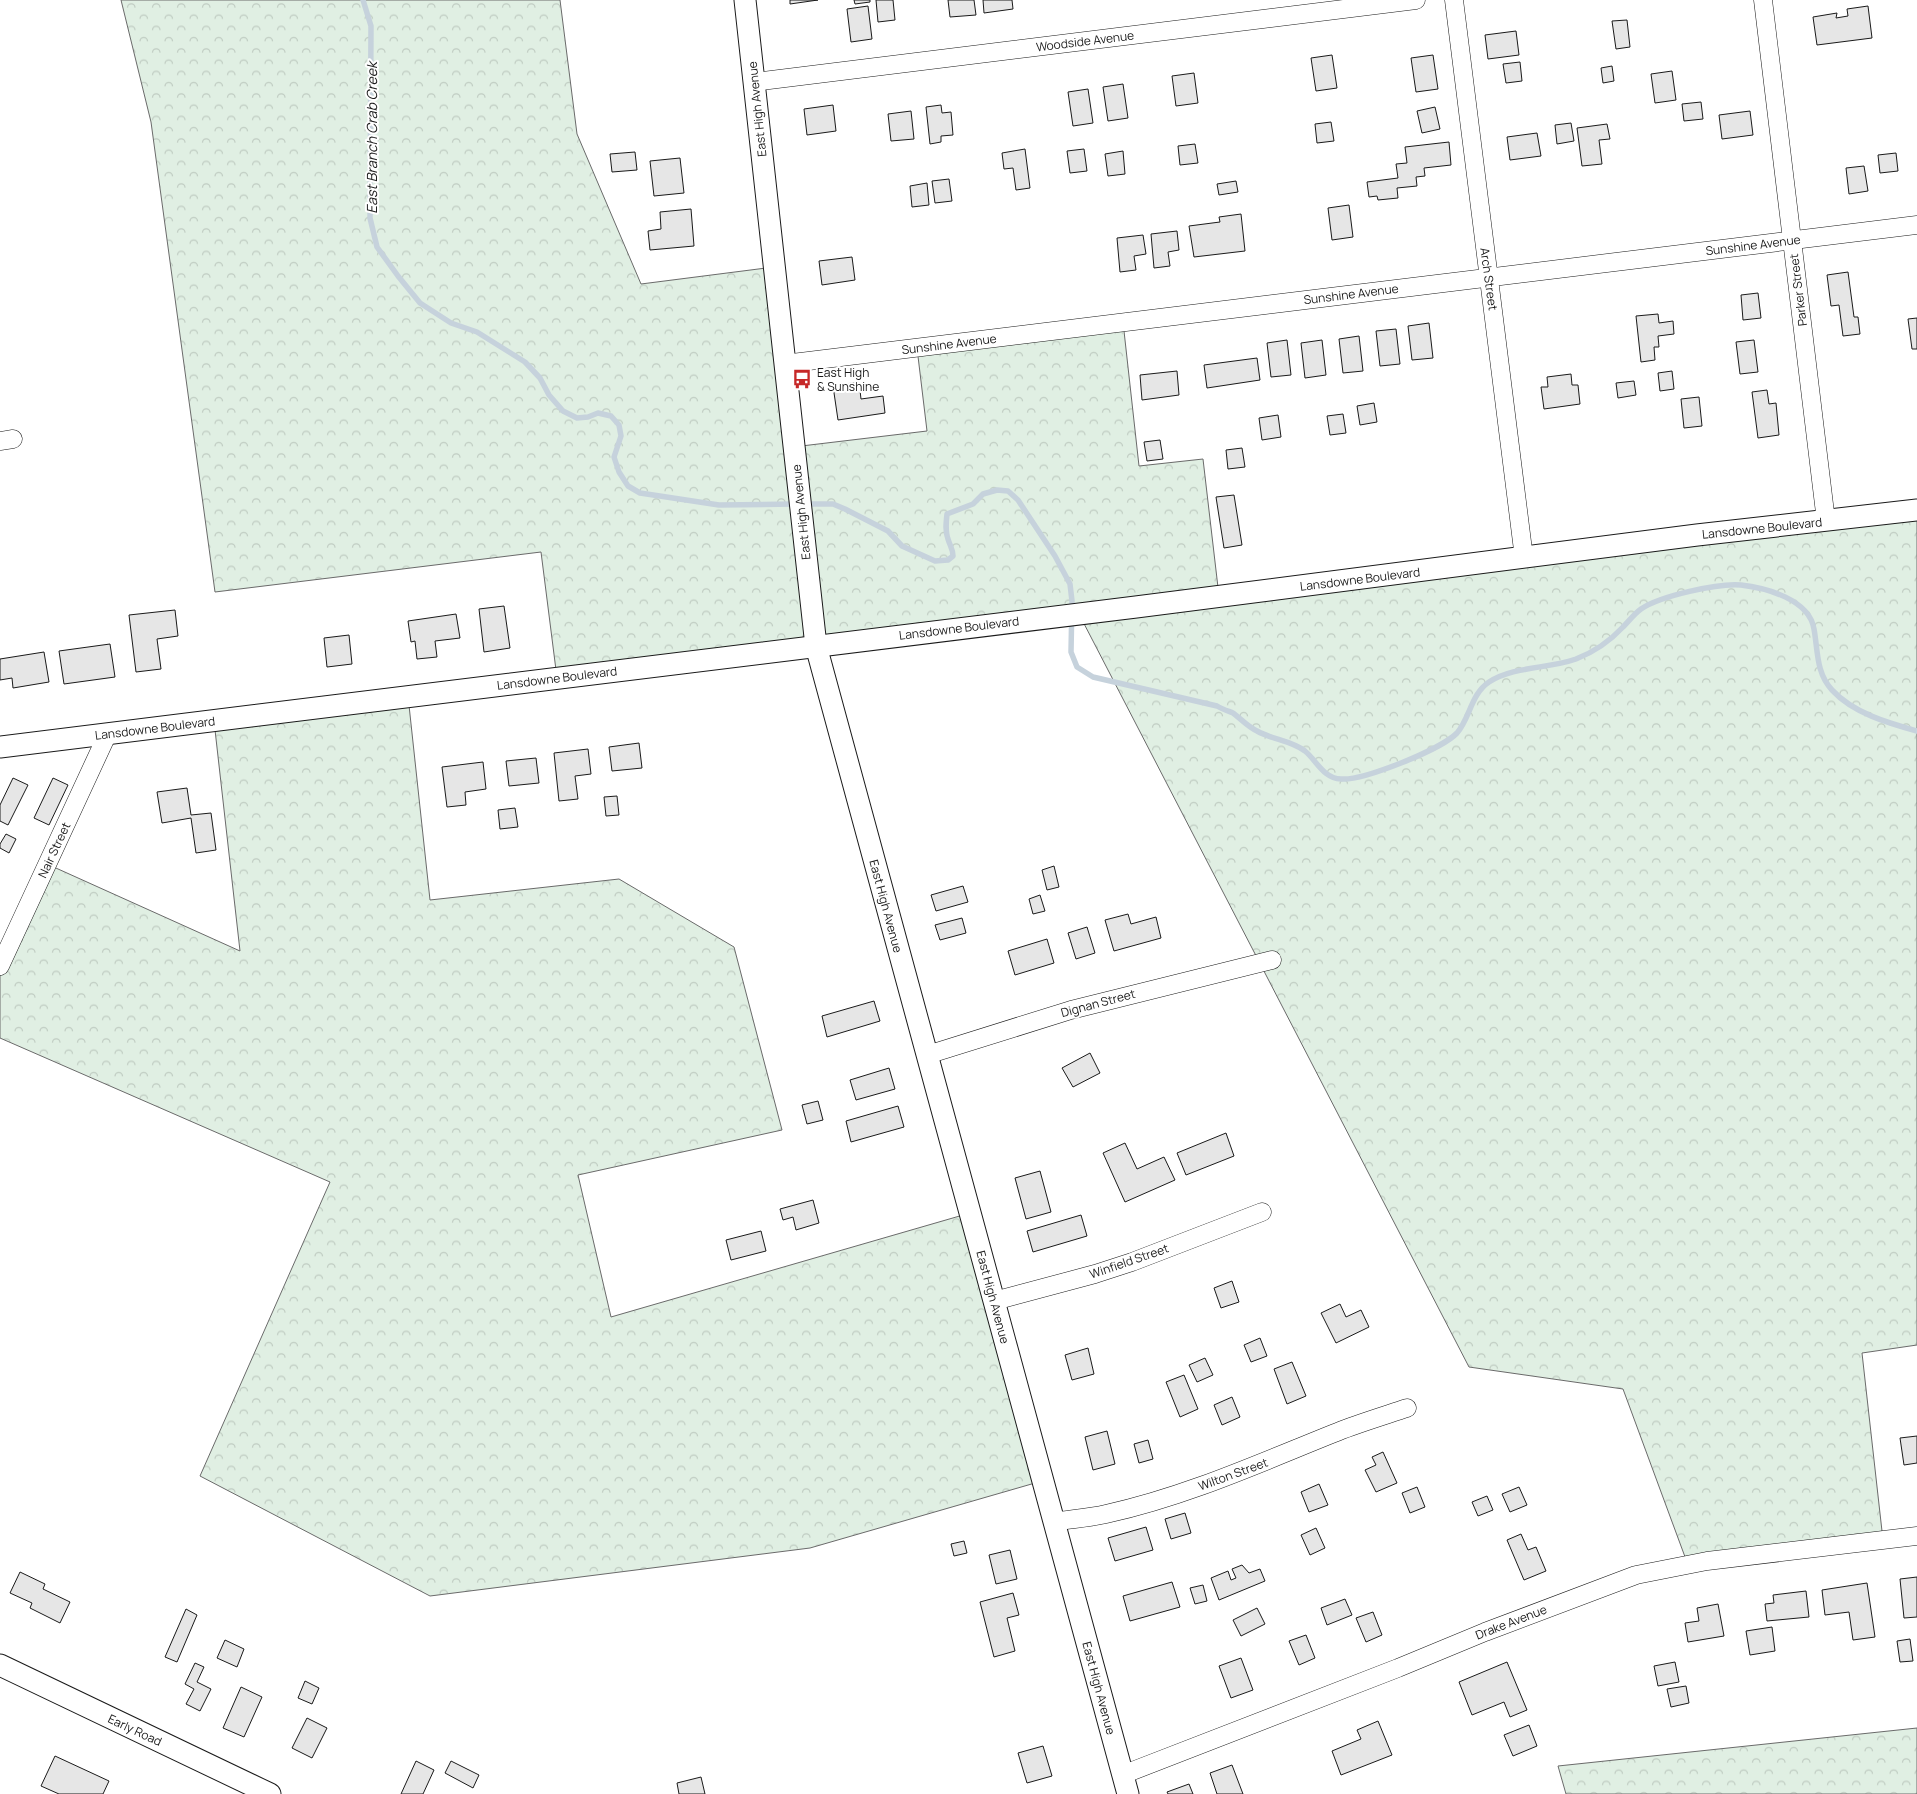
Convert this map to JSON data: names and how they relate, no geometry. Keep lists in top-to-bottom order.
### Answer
{
  "streets": {
    "street": [
      "Woodside Avenue",
      "East High Avenue",
      "Sunshine Avenue",
      "Arch Street",
      "Parker Street",
      "Lansdowne Boulevard",
      "Nair Street",
      "Dignan Street",
      "Winfield Street",
      "Wilton Street",
      "Drake Avenue",
      "Early Road"
    ]
  },
  "crossings": [
    ["Woodside Avenue", "East High Avenue"],
    ["East High Avenue", "Sunshine Avenue"],
    ["East High Avenue", "Lansdowne Boulevard"],
    ["East High Avenue", "Dignan Street"],
    ["East High Avenue", "Winfield Street"],
    ["East High Avenue", "Wilton Street"],
    ["East High Avenue", "Drake Avenue"],
    ["Sunshine Avenue", "Arch Street"],
    ["Sunshine Avenue", "Parker Street"],
    ["Arch Street", "Lansdowne Boulevard"],
    ["Parker Street", "Lansdowne Boulevard"],
    ["Lansdowne Boulevard", "Nair Street"]
  ],
  "water": ["East Branch Crab Creek"],
  "places": {
    "bus stop": ["East High & Sunshine"]
  }
}
